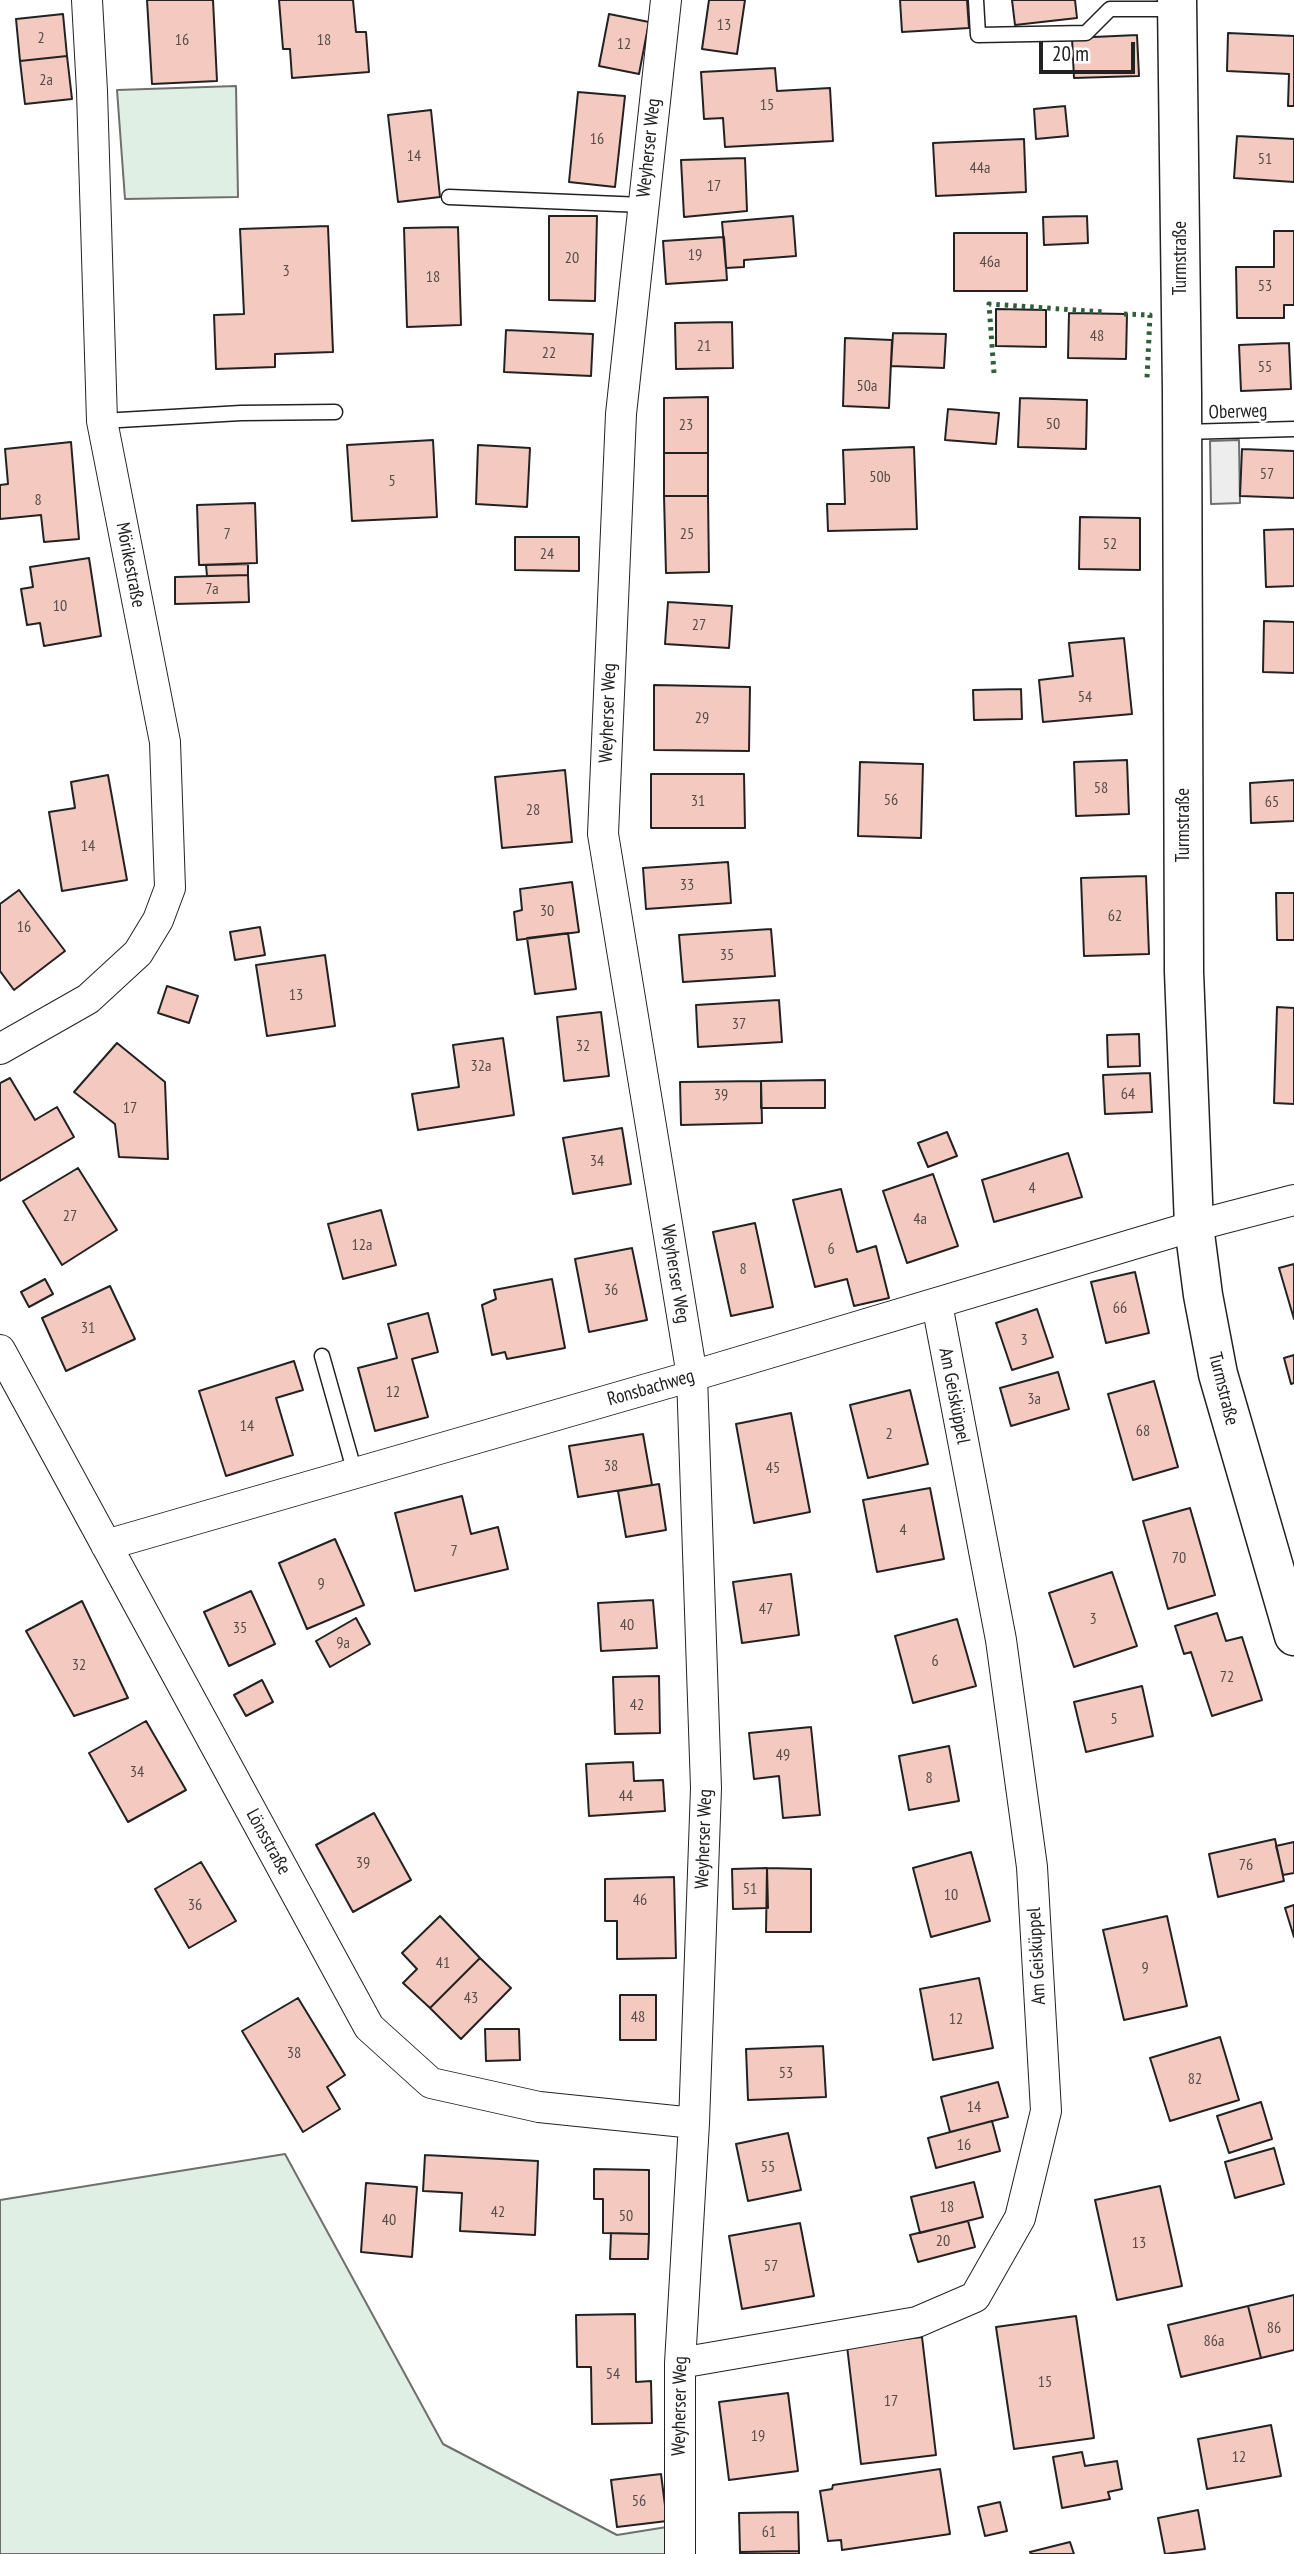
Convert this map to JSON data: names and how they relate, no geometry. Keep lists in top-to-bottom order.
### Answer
{
  "streets": {
    "main road": ["Turmstraße"],
    "street": [
      "Weyherser Weg",
      "Mörikestraße",
      "Ronsbachweg",
      "Am Geisküppel",
      "Lönsstraße"
    ],
    "lane": ["Oberweg"]
  },
  "crossings": [
    ["Weyherser Weg", "Ronsbachweg"],
    ["Weyherser Weg", "Am Geisküppel"],
    ["Weyherser Weg", "Lönsstraße"],
    ["Turmstraße", "Oberweg"],
    ["Turmstraße", "Ronsbachweg"],
    ["Ronsbachweg", "Am Geisküppel"],
    ["Ronsbachweg", "Lönsstraße"]
  ],
  "house_numbers": [
    "13",
    "2",
    "16",
    "18",
    "12",
    "2a",
    "15",
    "16",
    "14",
    "51",
    "44a",
    "17",
    "19",
    "20",
    "46a",
    "3",
    "18",
    "53",
    "48",
    "21",
    "22",
    "55",
    "50a",
    "50",
    "23",
    "57",
    "50b",
    "5",
    "8",
    "7",
    "25",
    "52",
    "24",
    "7a",
    "10",
    "27",
    "54",
    "29",
    "58",
    "56",
    "31",
    "65",
    "28",
    "14",
    "33",
    "30",
    "62",
    "16",
    "35",
    "13",
    "37",
    "32",
    "32a",
    "64",
    "39",
    "17",
    "34",
    "4",
    "27",
    "4a",
    "12a",
    "6",
    "8",
    "36",
    "66",
    "31",
    "3",
    "12",
    "3a",
    "14",
    "68",
    "2",
    "38",
    "45",
    "4",
    "7",
    "70",
    "9",
    "47",
    "3",
    "40",
    "35",
    "9a",
    "6",
    "32",
    "72",
    "42",
    "5",
    "49",
    "34",
    "8",
    "44",
    "39",
    "76",
    "51",
    "10",
    "46",
    "36",
    "41",
    "9",
    "43",
    "48",
    "12",
    "38",
    "53",
    "82",
    "14",
    "16",
    "55",
    "18",
    "42",
    "50",
    "40",
    "20",
    "13",
    "57",
    "86",
    "86a",
    "54",
    "15",
    "17",
    "19",
    "12",
    "56",
    "61"
  ],
  "scale_bar": "20 m"
}
